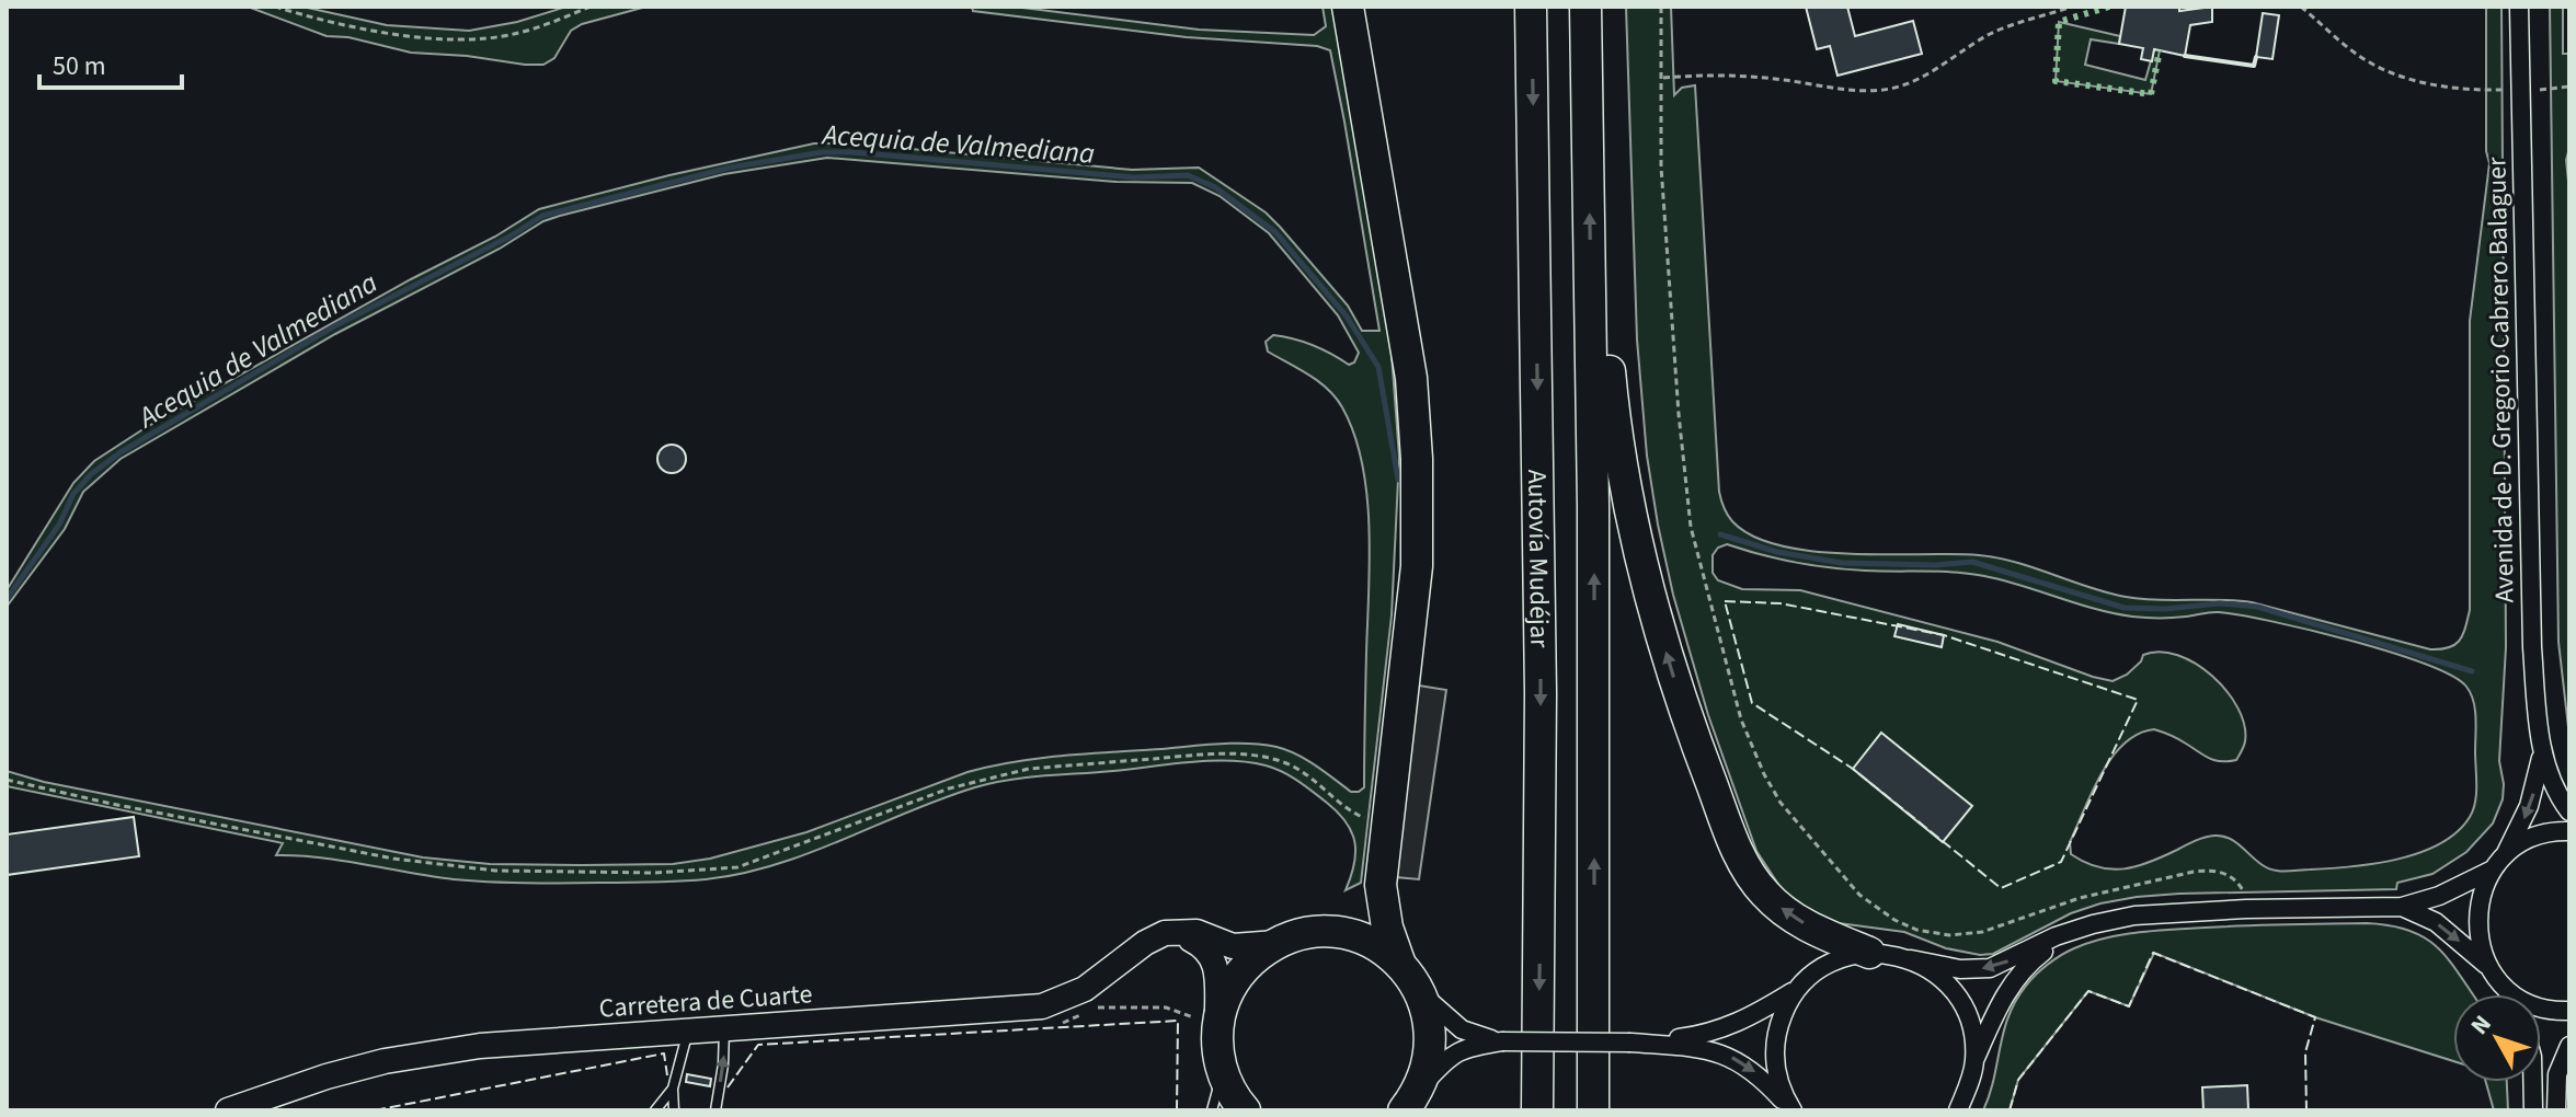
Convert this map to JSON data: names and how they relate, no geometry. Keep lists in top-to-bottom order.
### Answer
{
  "streets": {
    "highway": ["Autovía Mudéjar"],
    "street": ["Avenida de D. Gregorio Cabrero Balaguer", "Carretera de Cuarte"]
  },
  "water": ["Acequia de Valmediana"],
  "scale_bar": "50 m",
  "north": "top left"
}
